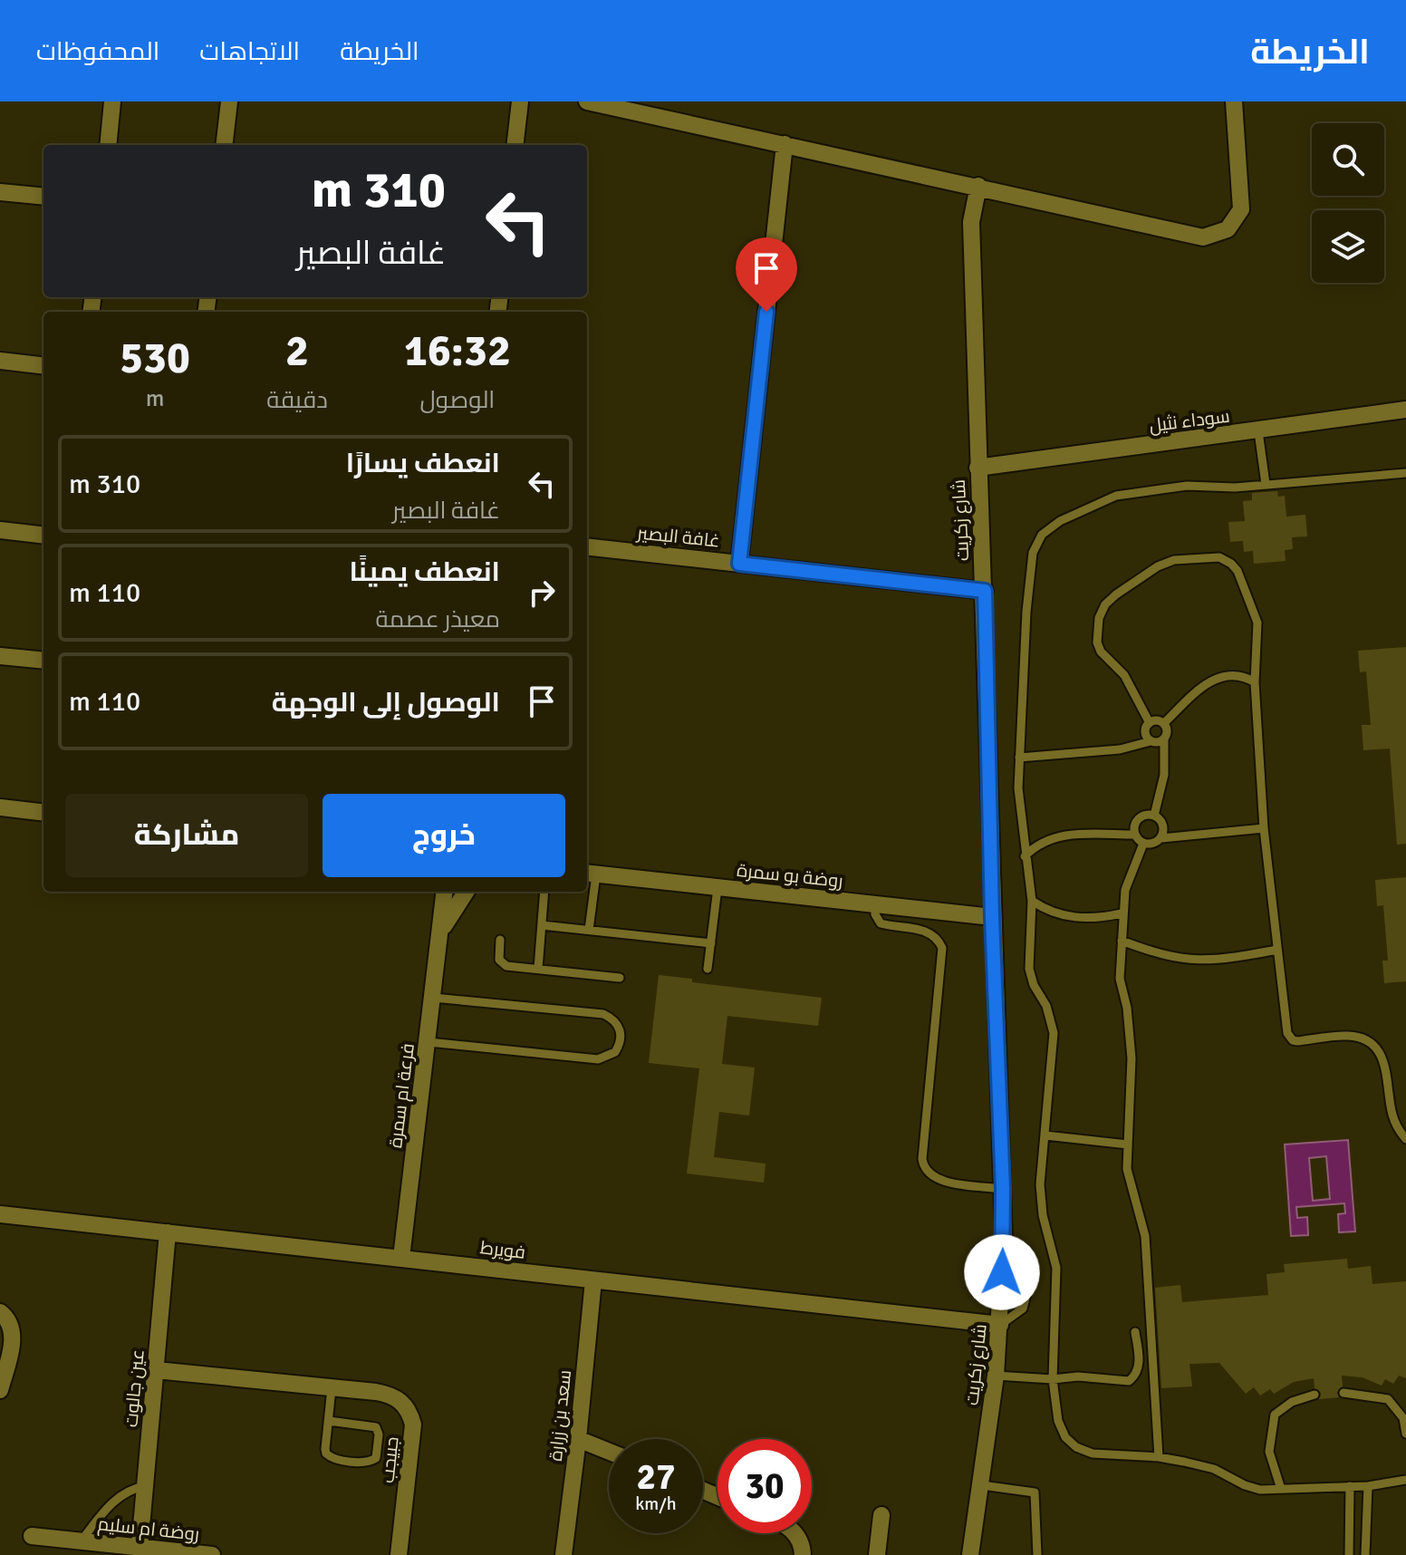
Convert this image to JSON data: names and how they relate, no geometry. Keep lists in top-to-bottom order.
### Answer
{
  "streets": {
    "street": [
      "سوداء نثيل",
      "شارع زكريت",
      "غافة البصير",
      "روضة بو سمرة",
      "فرعة ام سمرة",
      "فويرط",
      "عين جالوت",
      "سعد بن زرارة",
      "جبيجب",
      "روضة ام سليم"
    ]
  },
  "crossings": [
    ["سوداء نثيل", "شارع زكريت"],
    ["شارع زكريت", "غافة البصير"],
    ["شارع زكريت", "روضة بو سمرة"],
    ["شارع زكريت", "فويرط"],
    ["فرعة ام سمرة", "فويرط"],
    ["فويرط", "عين جالوت"],
    ["فويرط", "سعد بن زرارة"],
    ["عين جالوت", "روضة ام سليم"]
  ],
  "page": {
    "header": "الخريطة",
    "nav": ["الخريطة", "الاتجاهات", "المحفوظات"],
    "turn": ["310 m", "غافة البصير"],
    "eta": [
      "16:32",
      "الوصول",
      "2",
      "دقيقة",
      "530",
      "m"
    ],
    "list": [
      {
        "name": "انعطف يسارًا",
        "note": "غافة البصير",
        "value": "310 m"
      },
      {
        "name": "انعطف يمينًا",
        "note": "معيذر عصمة",
        "value": "110 m"
      },
      {
        "name": "الوصول إلى الوجهة",
        "value": "110 m"
      }
    ],
    "buttons": ["خروج", "مشاركة"],
    "speed": "27 km/h",
    "limit": "30"
  }
}
